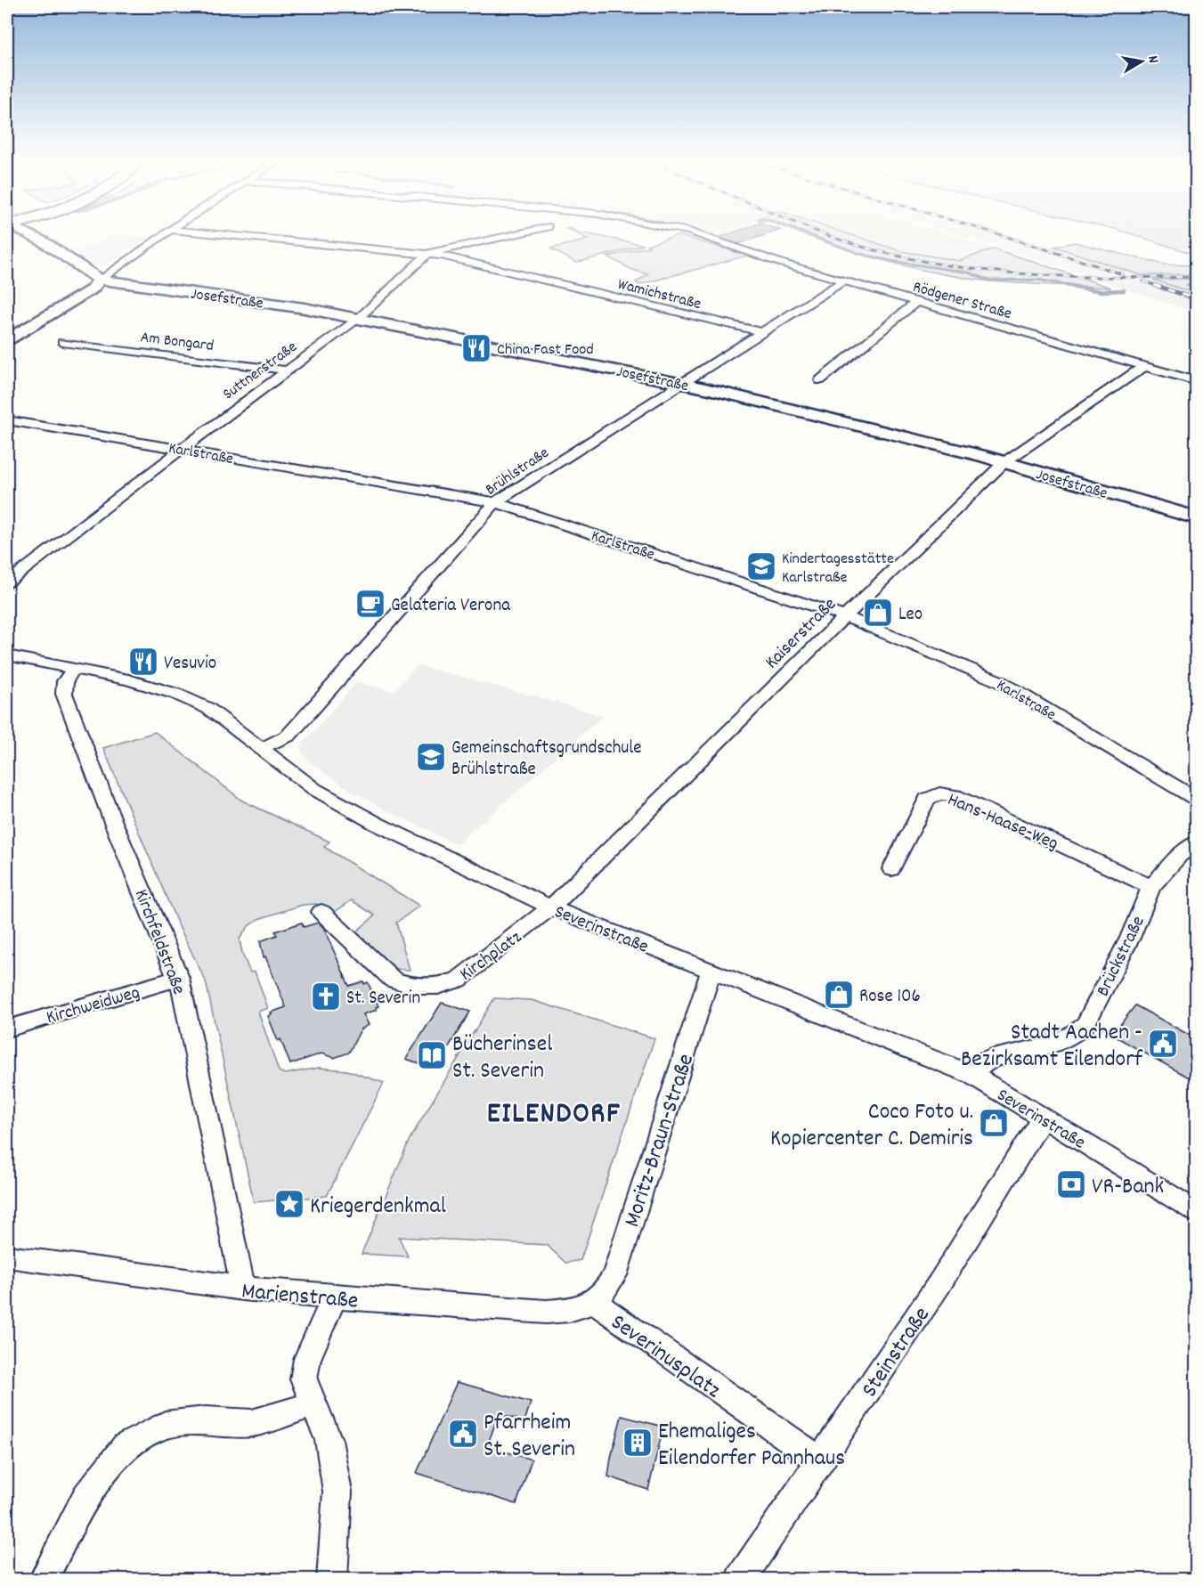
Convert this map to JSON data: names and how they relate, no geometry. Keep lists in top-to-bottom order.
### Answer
{
  "streets": {
    "street": [
      "Wamichstraße",
      "Josefstraße",
      "Rödgener Straße",
      "Am Bongard",
      "Suttnerstraße",
      "Karlstraße",
      "Brühlstraße",
      "Kaiserstraße",
      "Hans-Haase-Weg",
      "Severinstraße",
      "Kirchfeldstraße",
      "Kirchplatz",
      "Brückstraße",
      "Kirchweidweg",
      "Moritz-Braun-Straße",
      "Marienstraße",
      "Steinstraße",
      "Severinusplatz"
    ]
  },
  "crossings": [
    ["Wamichstraße", "Suttnerstraße"],
    ["Wamichstraße", "Brühlstraße"],
    ["Josefstraße", "Suttnerstraße"],
    ["Josefstraße", "Brühlstraße"],
    ["Josefstraße", "Kaiserstraße"],
    ["Rödgener Straße", "Brühlstraße"],
    ["Rödgener Straße", "Kaiserstraße"],
    ["Am Bongard", "Suttnerstraße"],
    ["Suttnerstraße", "Karlstraße"],
    ["Karlstraße", "Brühlstraße"],
    ["Karlstraße", "Kaiserstraße"],
    ["Brühlstraße", "Severinstraße"],
    ["Kaiserstraße", "Severinstraße"],
    ["Kaiserstraße", "Kirchplatz"],
    ["Hans-Haase-Weg", "Brückstraße"],
    ["Severinstraße", "Kirchfeldstraße"],
    ["Severinstraße", "Kirchplatz"],
    ["Severinstraße", "Brückstraße"],
    ["Severinstraße", "Moritz-Braun-Straße"],
    ["Severinstraße", "Steinstraße"],
    ["Kirchfeldstraße", "Kirchweidweg"],
    ["Kirchfeldstraße", "Marienstraße"],
    ["Moritz-Braun-Straße", "Marienstraße"],
    ["Moritz-Braun-Straße", "Severinusplatz"],
    ["Marienstraße", "Severinusplatz"],
    ["Steinstraße", "Severinusplatz"]
  ],
  "districts": ["EILENDORF"],
  "places": {
    "restaurant": ["China Fast Food", "Vesuvio"],
    "school or university": ["Kindertagesstätte Karlstraße", "Gemeinschaftsgrundschule Brühlstraße"],
    "cafe": ["Gelateria Verona"],
    "shop": ["Leo", "Rose 106", "Coco Foto u. Kopiercenter C. Demiris"],
    "church": ["St. Severin"],
    "public building": ["Stadt Aachen - Bezirksamt Eilendorf", "Pfarrheim St. Severin"],
    "library": ["Bücherinsel St. Severin"],
    "bank": ["VR-Bank"],
    "place": ["Kriegerdenkmal"],
    "building": ["Ehemaliges Eilendorfer Pannhaus"]
  },
  "north": "right"
}
